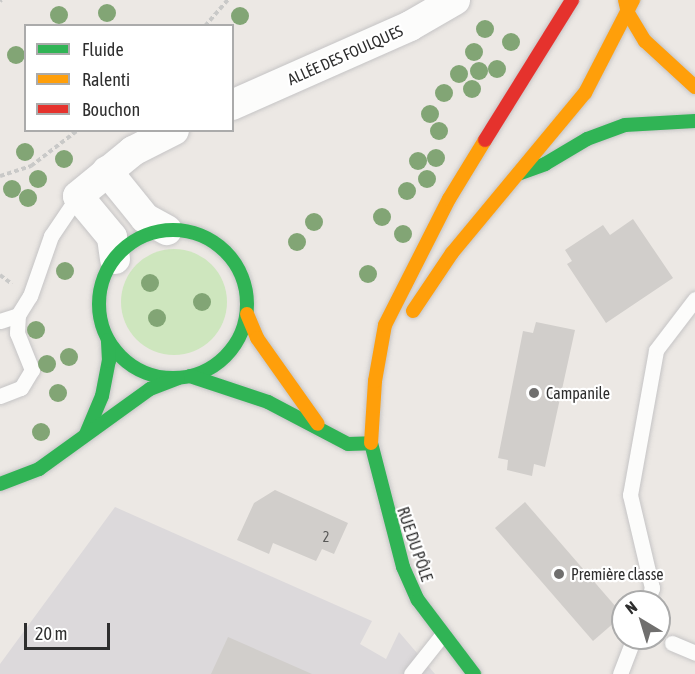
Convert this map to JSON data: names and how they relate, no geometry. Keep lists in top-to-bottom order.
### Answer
{
  "streets": {
    "main road": ["RUE DU PÔLE"],
    "street": ["ALLÉE DES FOULQUES"]
  },
  "places": ["Campanile", "Première classe"],
  "house_numbers": ["2"],
  "legend": ["Fluide", "Ralenti", "Bouchon"],
  "scale_bar": "20 m",
  "north": "top left"
}
